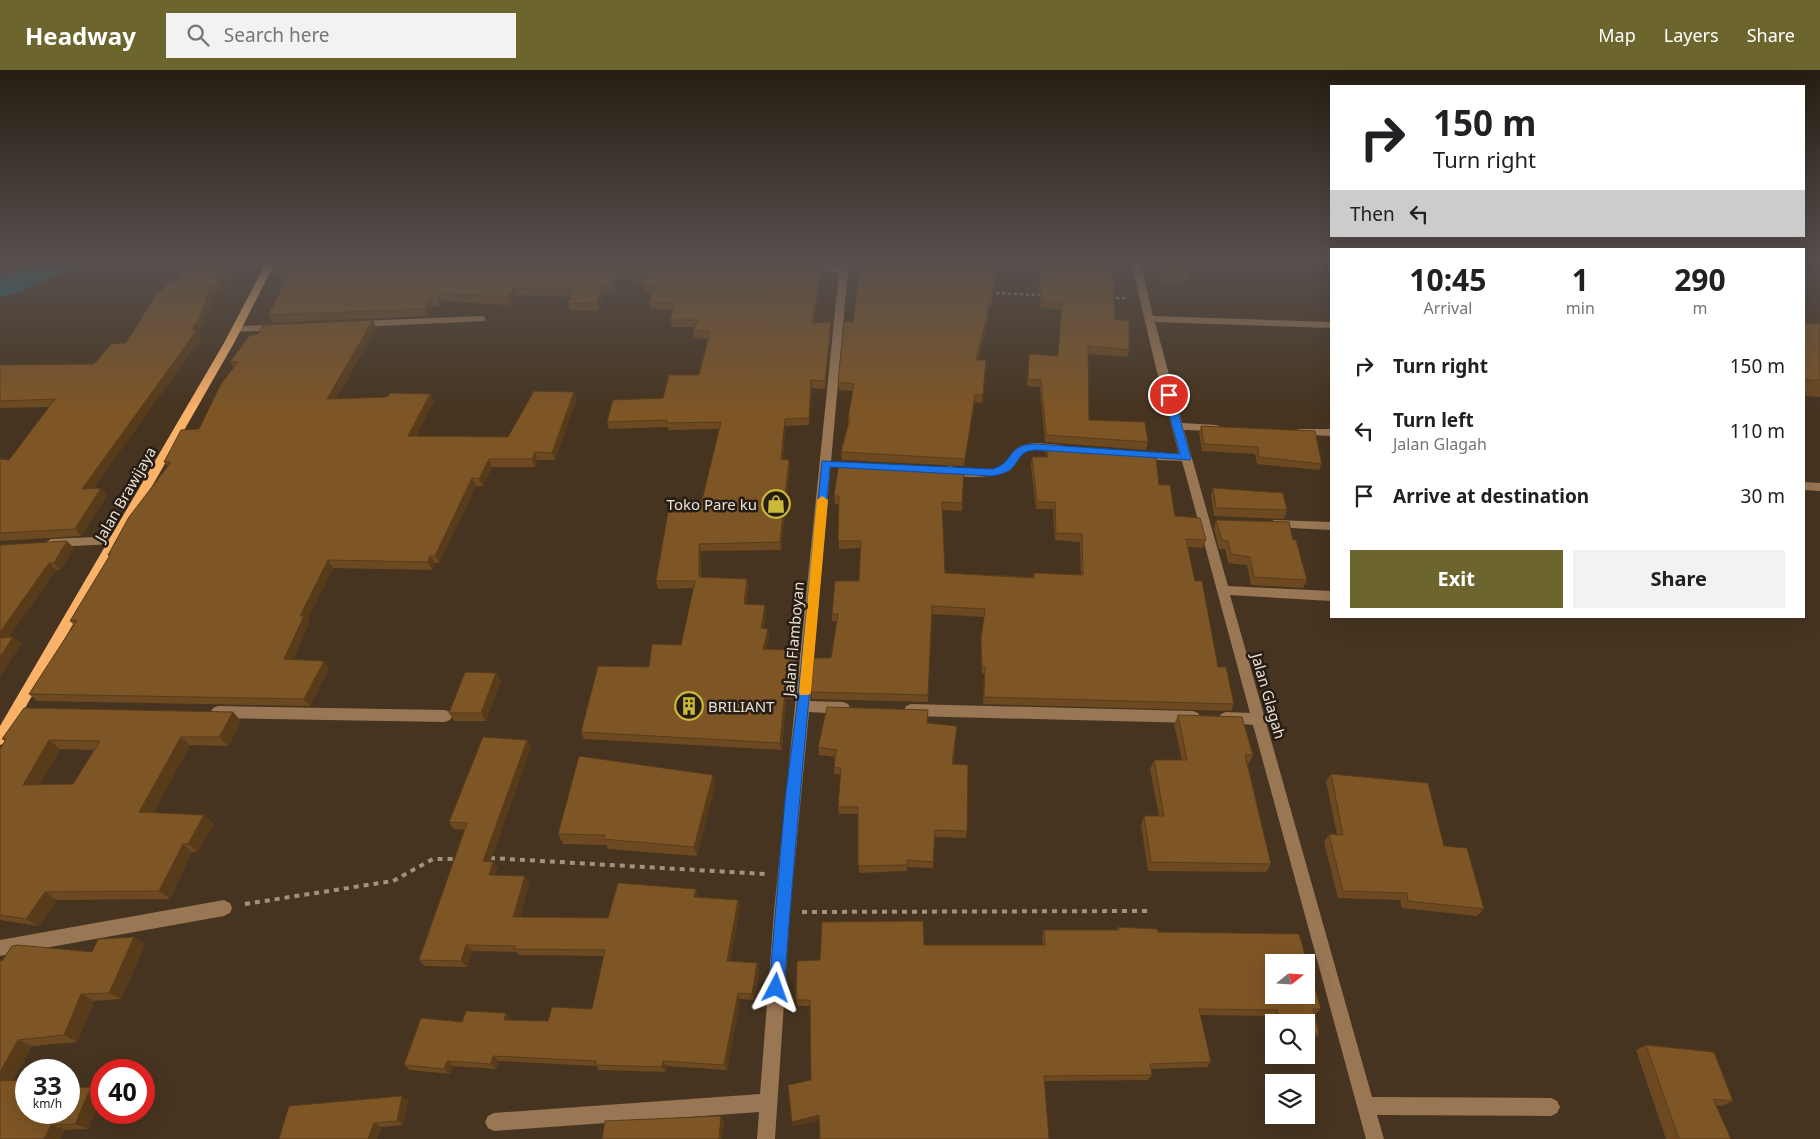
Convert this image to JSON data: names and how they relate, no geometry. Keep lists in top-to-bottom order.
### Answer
{
  "streets": {
    "main road": ["Jalan Brawijaya"],
    "street": ["Jalan Flamboyan", "Jalan Glagah"]
  },
  "places": {
    "shop": ["Toko Pare ku"],
    "building": ["BRILIANT"]
  },
  "north": "right",
  "page": {
    "header": "Headway",
    "search": "Search here",
    "nav": ["Map", "Layers", "Share"],
    "turn": ["150 m", "Turn right"],
    "then": "Then",
    "eta": [
      "10:45",
      "Arrival",
      "1",
      "min",
      "290",
      "m"
    ],
    "list": [
      {
        "name": "Turn right",
        "value": "150 m"
      },
      {
        "name": "Turn left",
        "note": "Jalan Glagah",
        "value": "110 m"
      },
      {
        "name": "Arrive at destination",
        "value": "30 m"
      }
    ],
    "buttons": ["Exit", "Share"],
    "speed": "33 km/h",
    "limit": "40"
  }
}
